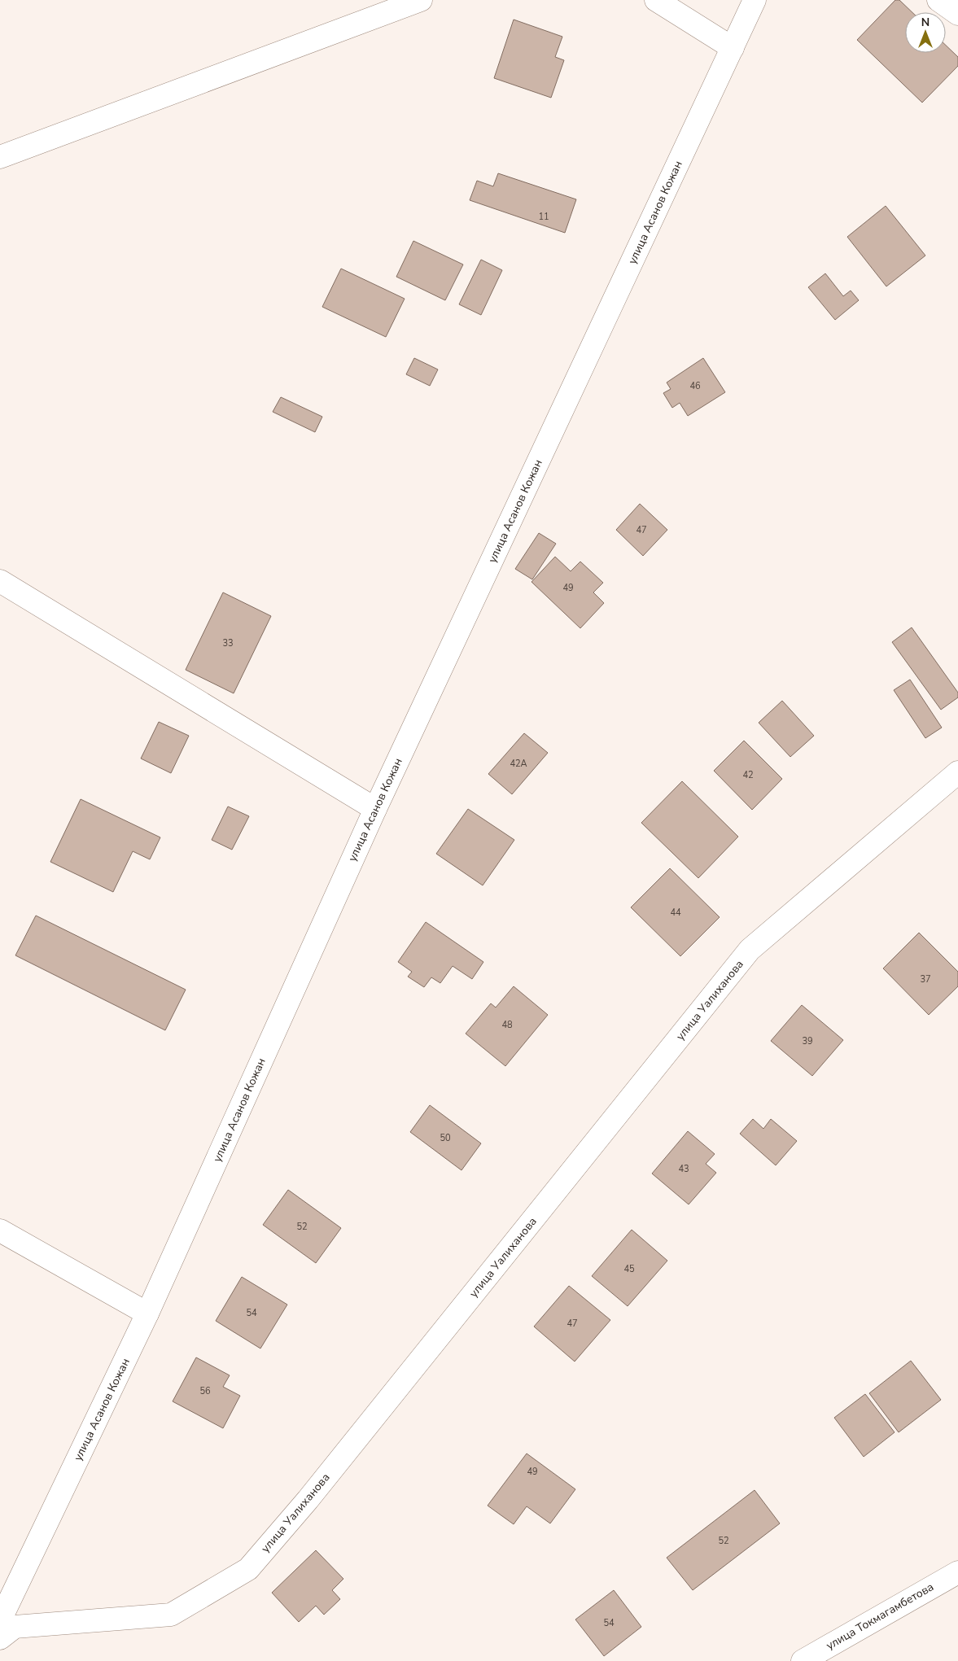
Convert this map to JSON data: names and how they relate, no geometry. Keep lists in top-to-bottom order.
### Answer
{
  "streets": {
    "street": ["улица Асанов Кожан", "улица Уалиханова", "улица Токмагамбетова"]
  },
  "house_numbers": [
    "11",
    "46",
    "47",
    "49",
    "33",
    "42А",
    "42",
    "44",
    "37",
    "48",
    "39",
    "50",
    "43",
    "52",
    "45",
    "54",
    "47",
    "56",
    "49",
    "52",
    "54"
  ],
  "north": "top"
}
